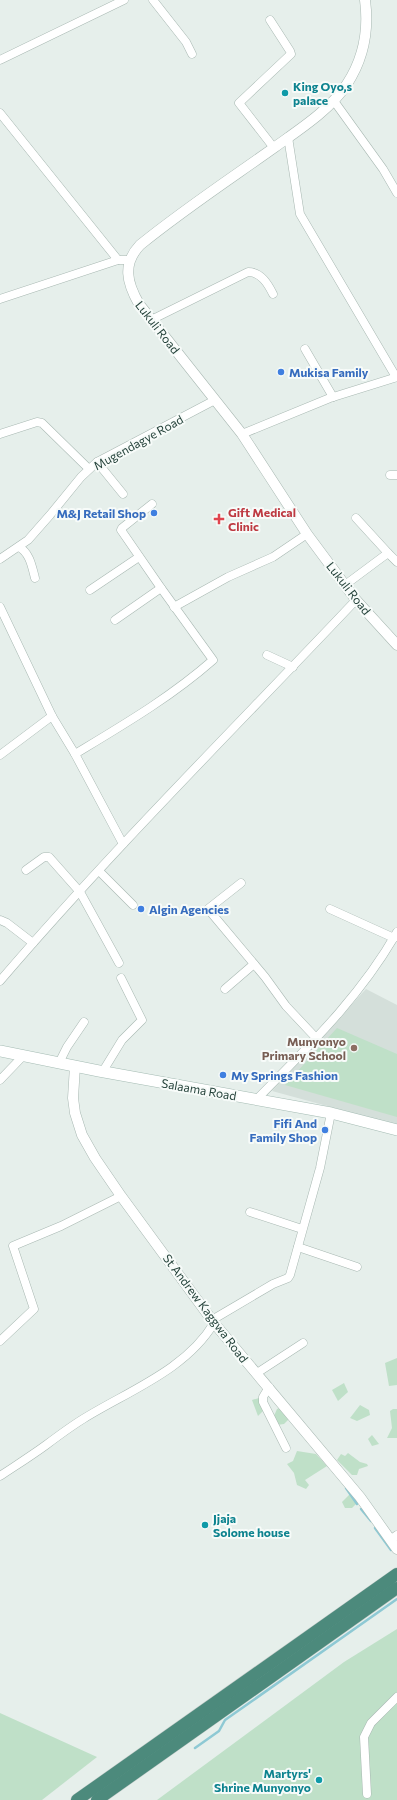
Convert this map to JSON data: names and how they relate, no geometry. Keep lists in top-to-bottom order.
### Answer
{
  "streets": {
    "main road": ["Salaama Road"],
    "street": ["Lukuli Road", "Mugendagye Road", "St Andrew Kaggwa Road"]
  },
  "crossings": [
    ["Lukuli Road", "Mugendagye Road"],
    ["Salaama Road", "St Andrew Kaggwa Road"]
  ],
  "places": {
    "other": [
      "King Oyo,s palace",
      "Mukisa Family",
      "M&J Retail Shop",
      "Algin Agencies",
      "Munyonyo Primary School",
      "My Springs Fashion",
      "Fifi And Family Shop",
      "Jjaja Solome house",
      "Martyrs' Shrine Munyonyo"
    ],
    "health": ["Gift Medical Clinic"]
  }
}
